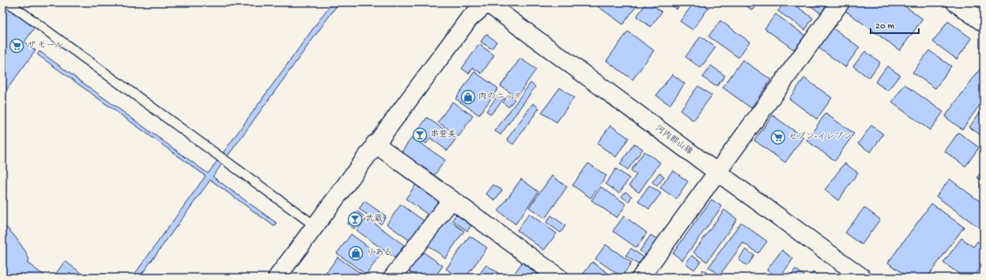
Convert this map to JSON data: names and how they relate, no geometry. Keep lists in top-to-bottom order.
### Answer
{
  "streets": {
    "street": ["河内郡山線"]
  },
  "places": {
    "supermarket": ["ザ モール", "セブン-イレブン"],
    "shop": ["肉のニッタ", "りある"],
    "bar": ["串登美", "武蔵"]
  },
  "scale_bar": "20 m"
}
